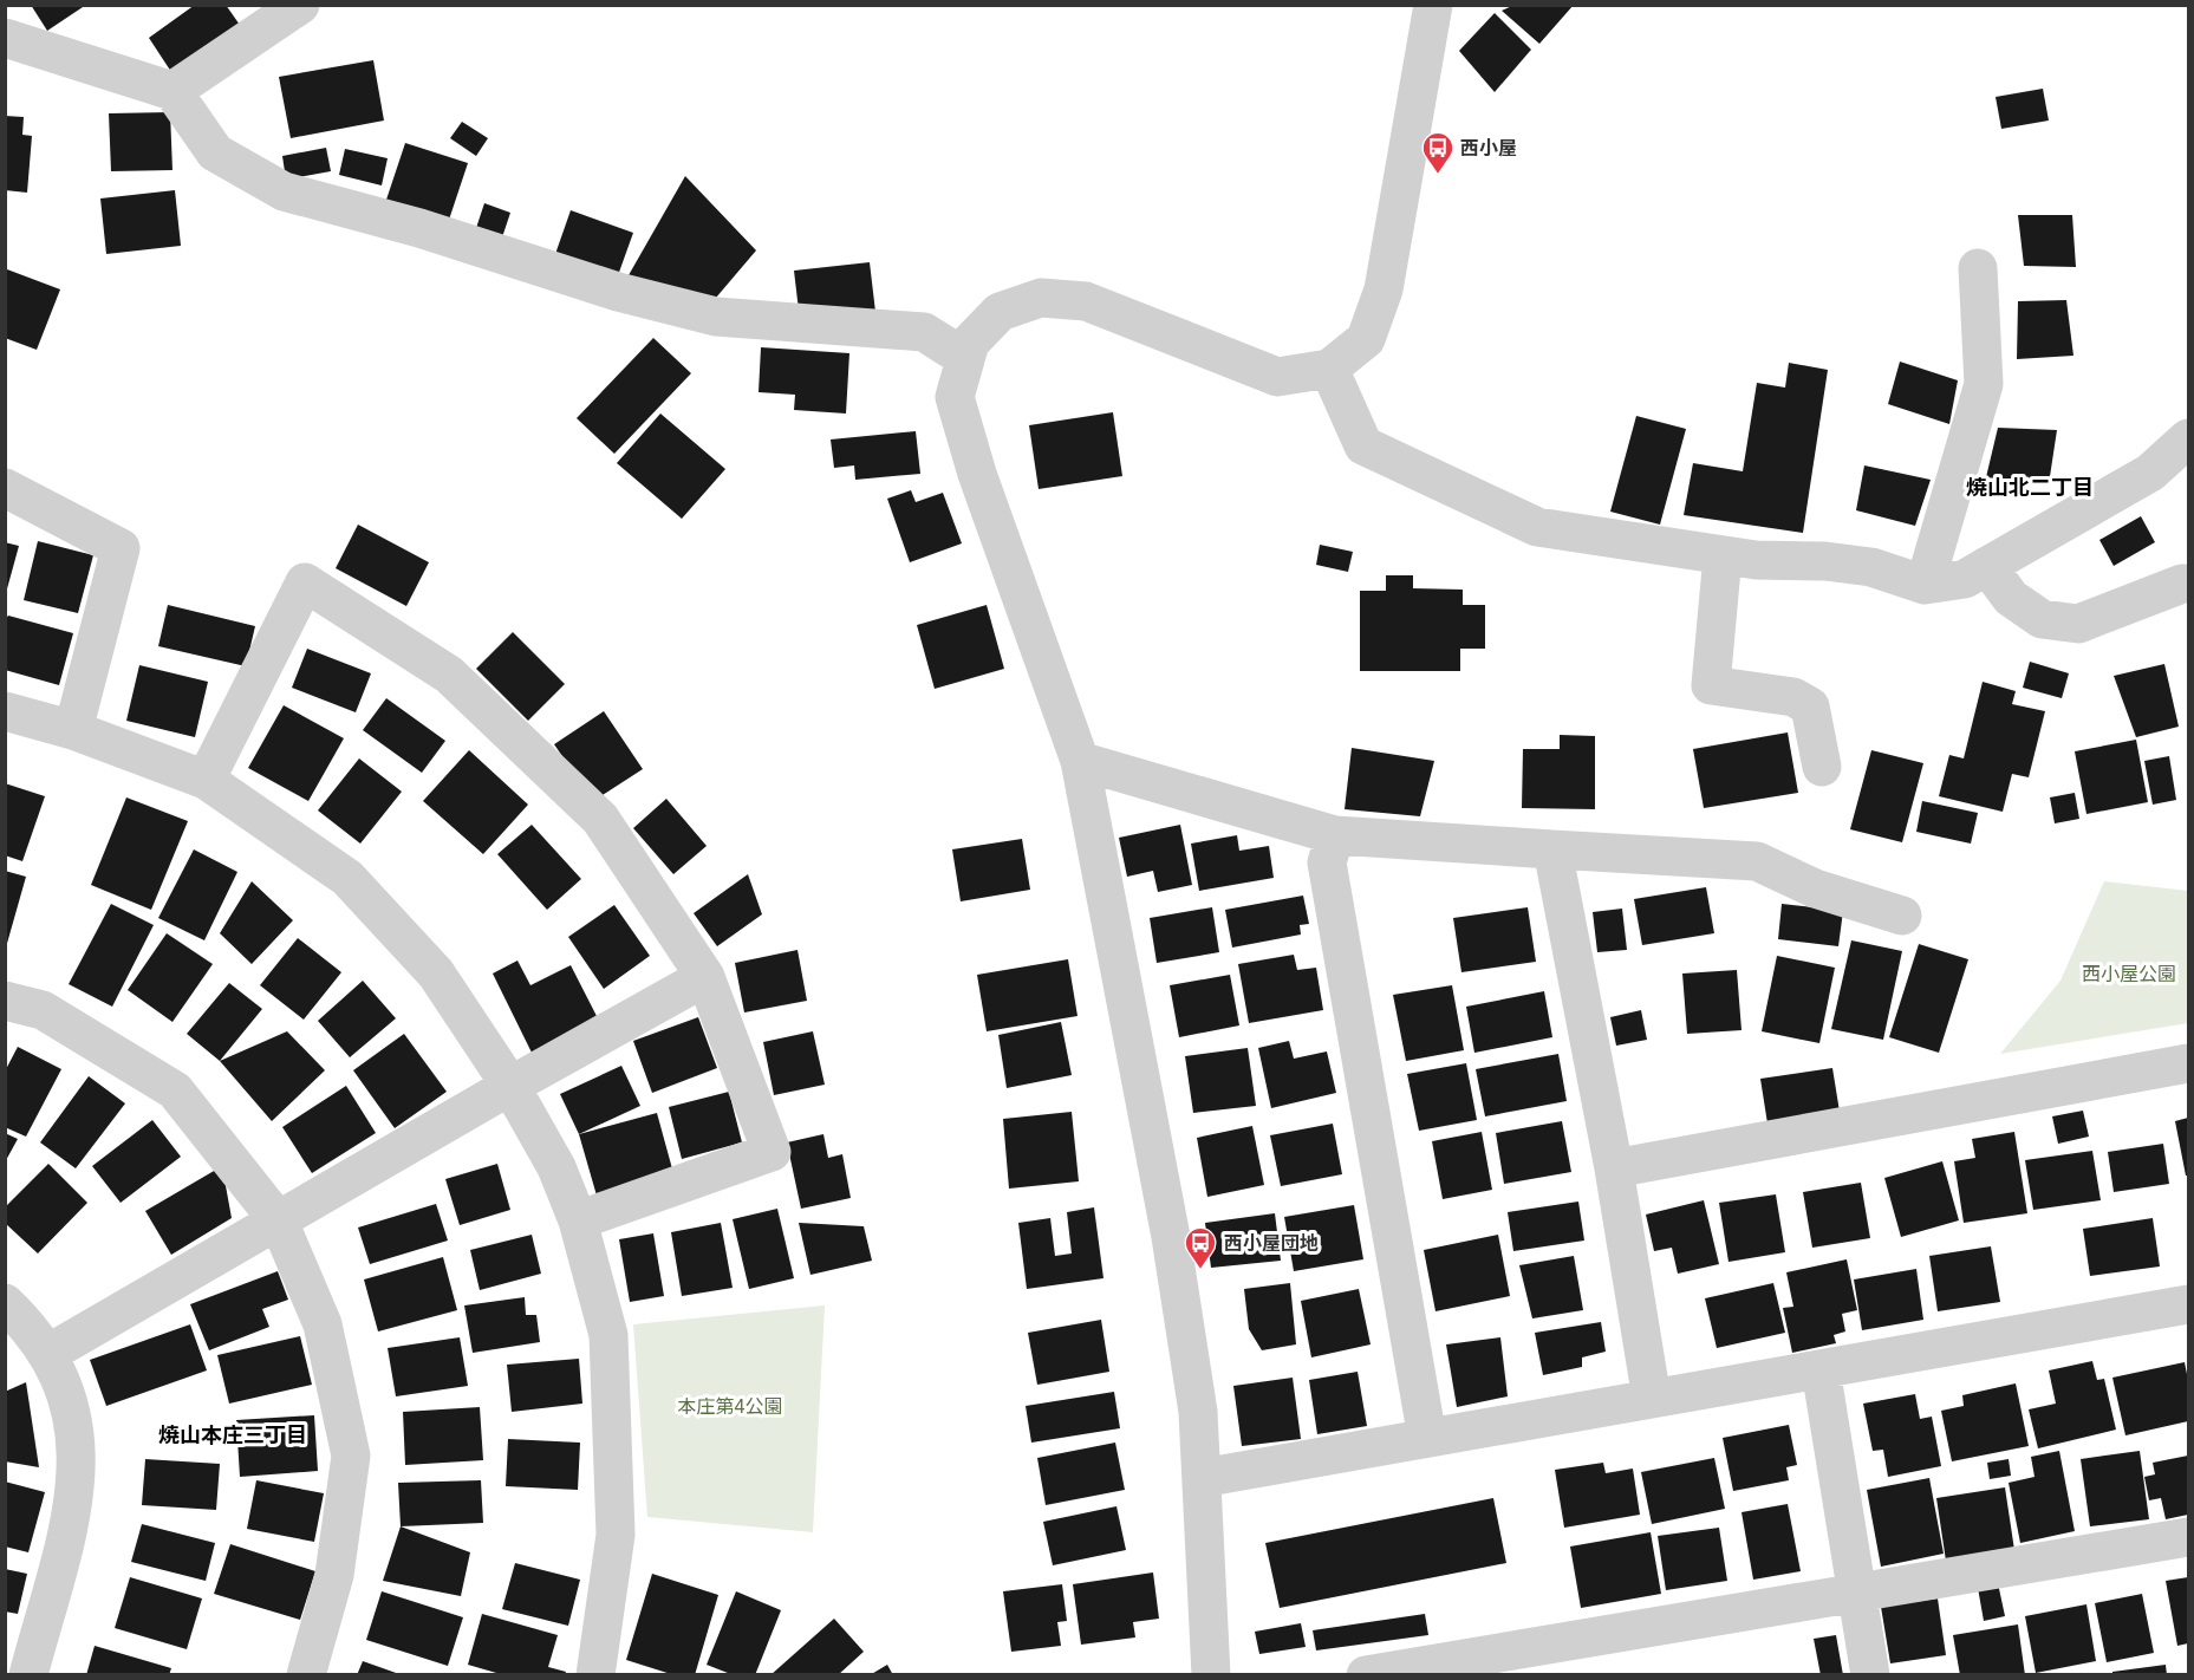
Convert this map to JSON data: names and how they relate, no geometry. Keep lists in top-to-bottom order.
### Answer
{
  "districts": ["焼山北二丁目", "焼山本庄三丁目"],
  "parks": ["西小屋公園", "本庄第4公園"],
  "places": {
    "bus stop": ["西小屋", "西小屋団地"]
  }
}
